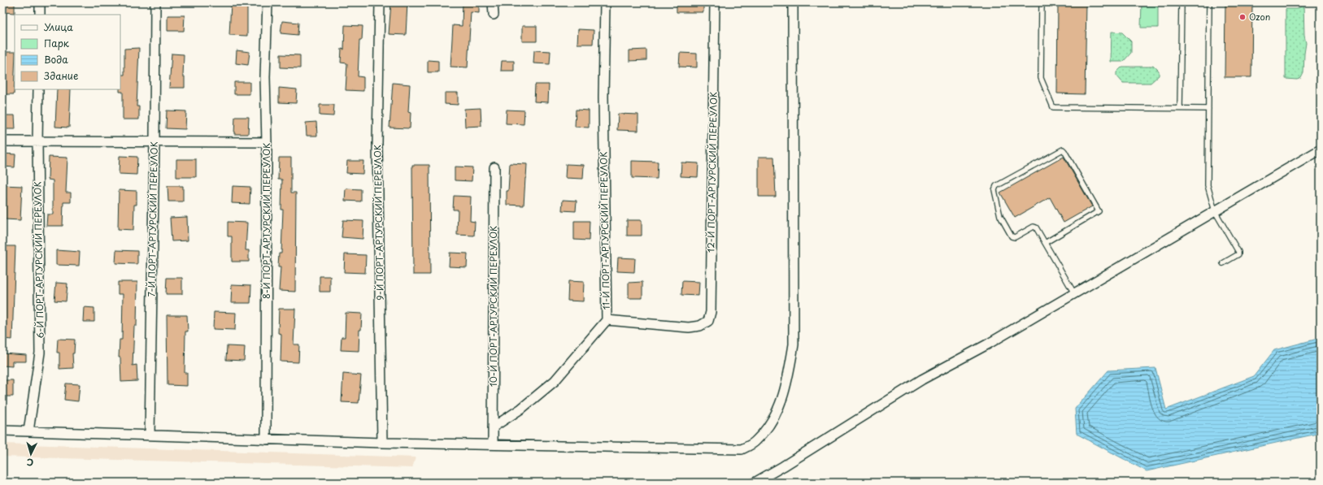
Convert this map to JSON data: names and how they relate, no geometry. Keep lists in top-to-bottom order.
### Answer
{
  "streets": {
    "street": [
      "12-Й ПОРТ-АРТУРСКИЙ ПЕРЕУЛОК",
      "7-Й ПОРТ-АРТУРСКИЙ ПЕРЕУЛОК",
      "8-Й ПОРТ-АРТУРСКИЙ ПЕРЕУЛОК",
      "9-Й ПОРТ-АРТУРСКИЙ ПЕРЕУЛОК",
      "11-Й ПОРТ-АРТУРСКИЙ ПЕРЕУЛОК",
      "6-Й ПОРТ-АРТУРСКИЙ ПЕРЕУЛОК",
      "10-Й ПОРТ-АРТУРСКИЙ ПЕРЕУЛОК"
    ]
  },
  "crossings": [
    ["12-Й ПОРТ-АРТУРСКИЙ ПЕРЕУЛОК", "11-Й ПОРТ-АРТУРСКИЙ ПЕРЕУЛОК"],
    ["11-Й ПОРТ-АРТУРСКИЙ ПЕРЕУЛОК", "10-Й ПОРТ-АРТУРСКИЙ ПЕРЕУЛОК"]
  ],
  "places": ["Ozon"],
  "legend": [
    "Улица",
    "Парк",
    "Вода",
    "Здание"
  ],
  "north": "bottom"
}
